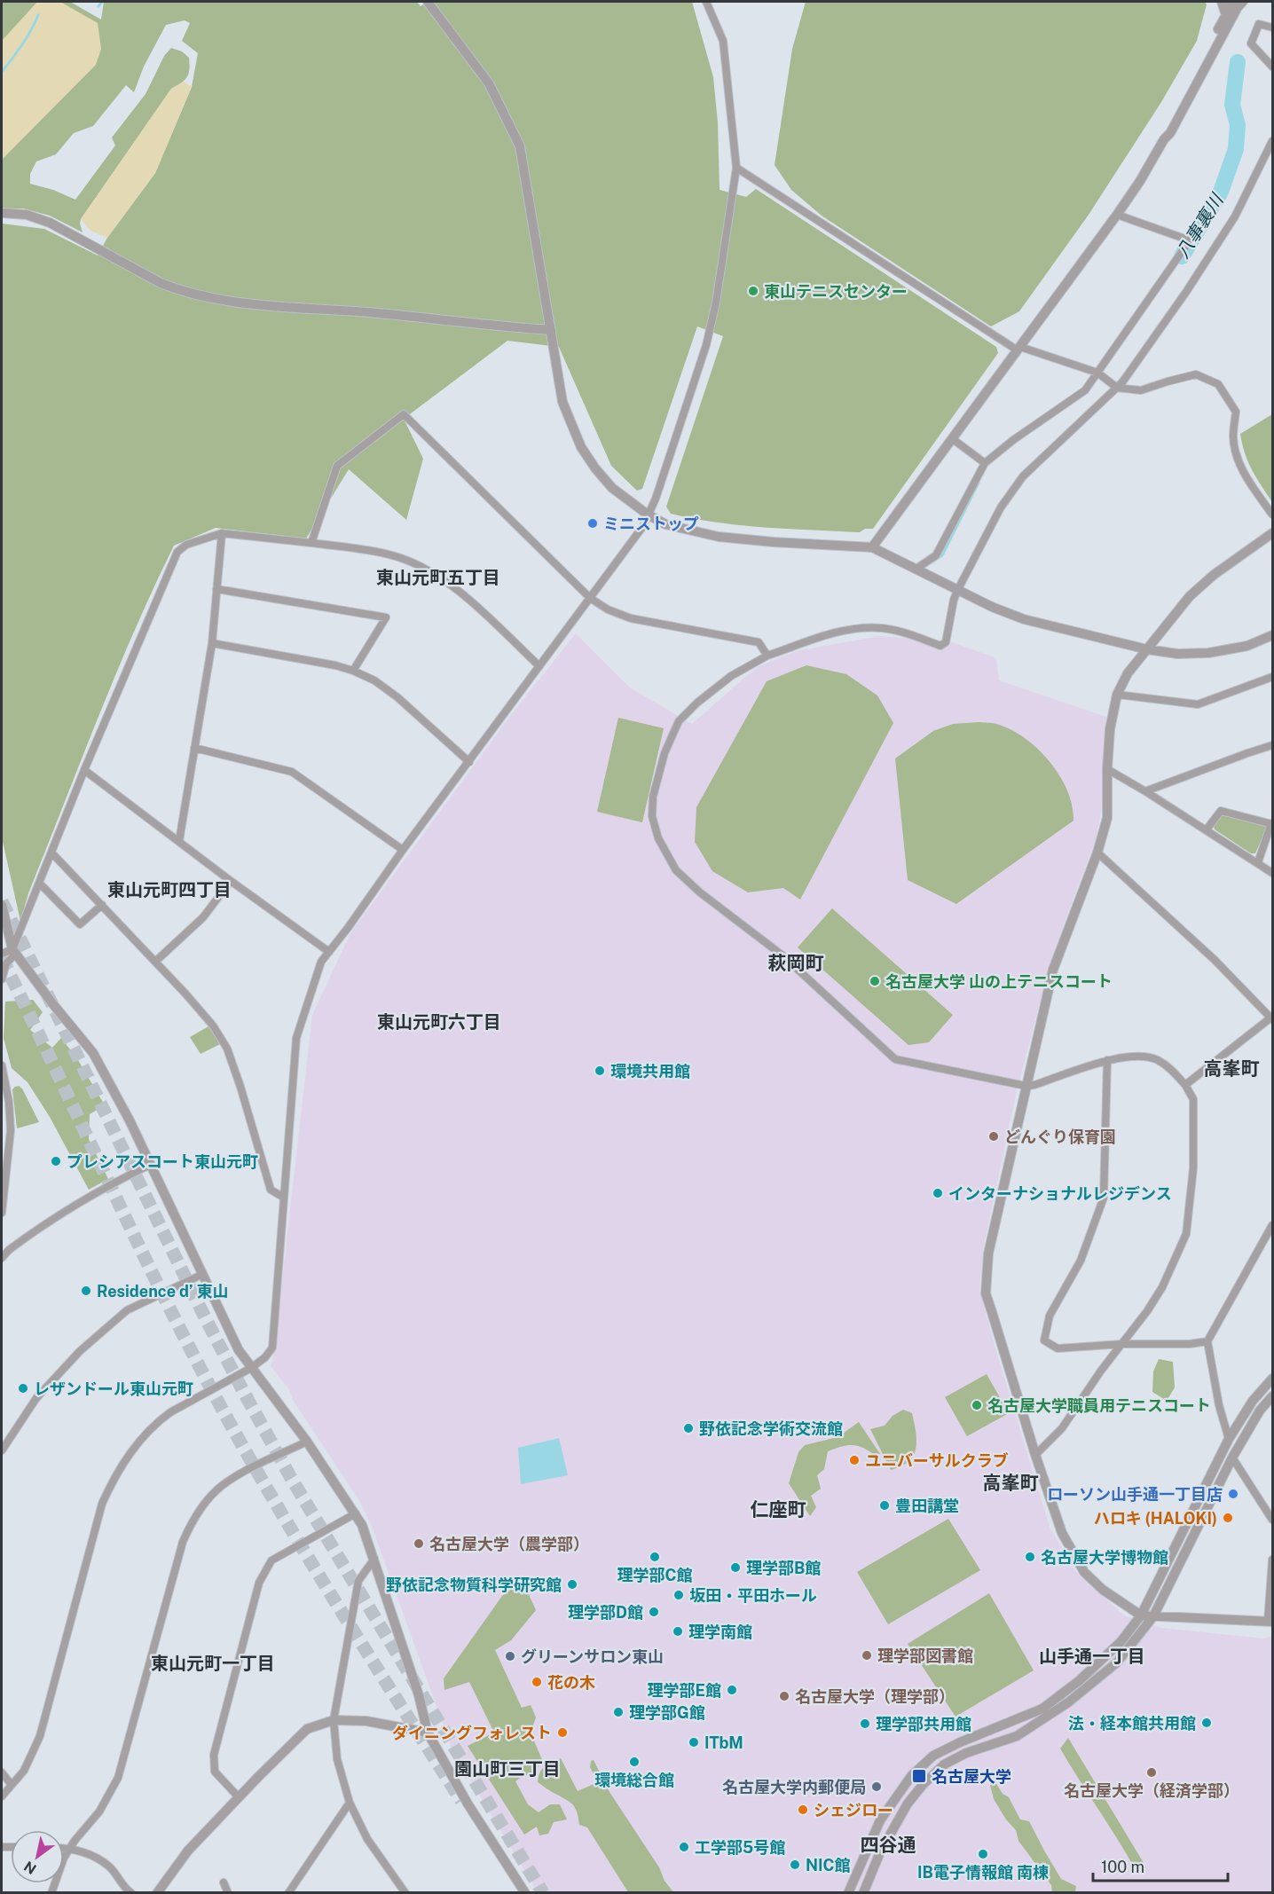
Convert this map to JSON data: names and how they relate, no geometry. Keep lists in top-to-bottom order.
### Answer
{
  "districts": [
    "東山元町五丁目",
    "東山元町四丁目",
    "萩岡町",
    "東山元町六丁目",
    "高峯町",
    "高峯町",
    "仁座町",
    "山手通一丁目",
    "東山元町一丁目",
    "園山町三丁目",
    "四谷通"
  ],
  "water": ["八事裏川"],
  "places": {
    "other": [
      "東山テニスセンター",
      "ミニストップ",
      "名古屋大学 山の上テニスコート",
      "環境共用館",
      "どんぐり保育園",
      "プレシアスコート東山元町",
      "インターナショナルレジデンス",
      "Residence d’ 東山",
      "レザンドール東山元町",
      "名古屋大学職員用テニスコート",
      "野依記念学術交流館",
      "ユニバーサルクラブ",
      "ローソン山手通一丁目店",
      "豊田講堂",
      "ハロキ (HALOKI)",
      "名古屋大学（農学部）",
      "理学部C館",
      "名古屋大学博物館",
      "理学部B館",
      "野依記念物質科学研究館",
      "坂田・平田ホール",
      "理学部D館",
      "理学南館",
      "理学部図書館",
      "グリーンサロン東山",
      "花の木",
      "理学部E館",
      "名古屋大学（理学部）",
      "理学部G館",
      "法・経本館共用館",
      "理学部共用館",
      "ダイニングフォレスト",
      "ITbM",
      "環境総合館",
      "名古屋大学（経済学部）",
      "名古屋大学内郵便局",
      "シェジロー",
      "工学部5号館",
      "IB電子情報館 南棟",
      "NIC館"
    ],
    "transit": ["名古屋大学"]
  },
  "scale_bar": "100 m",
  "north": "bottom left"
}
